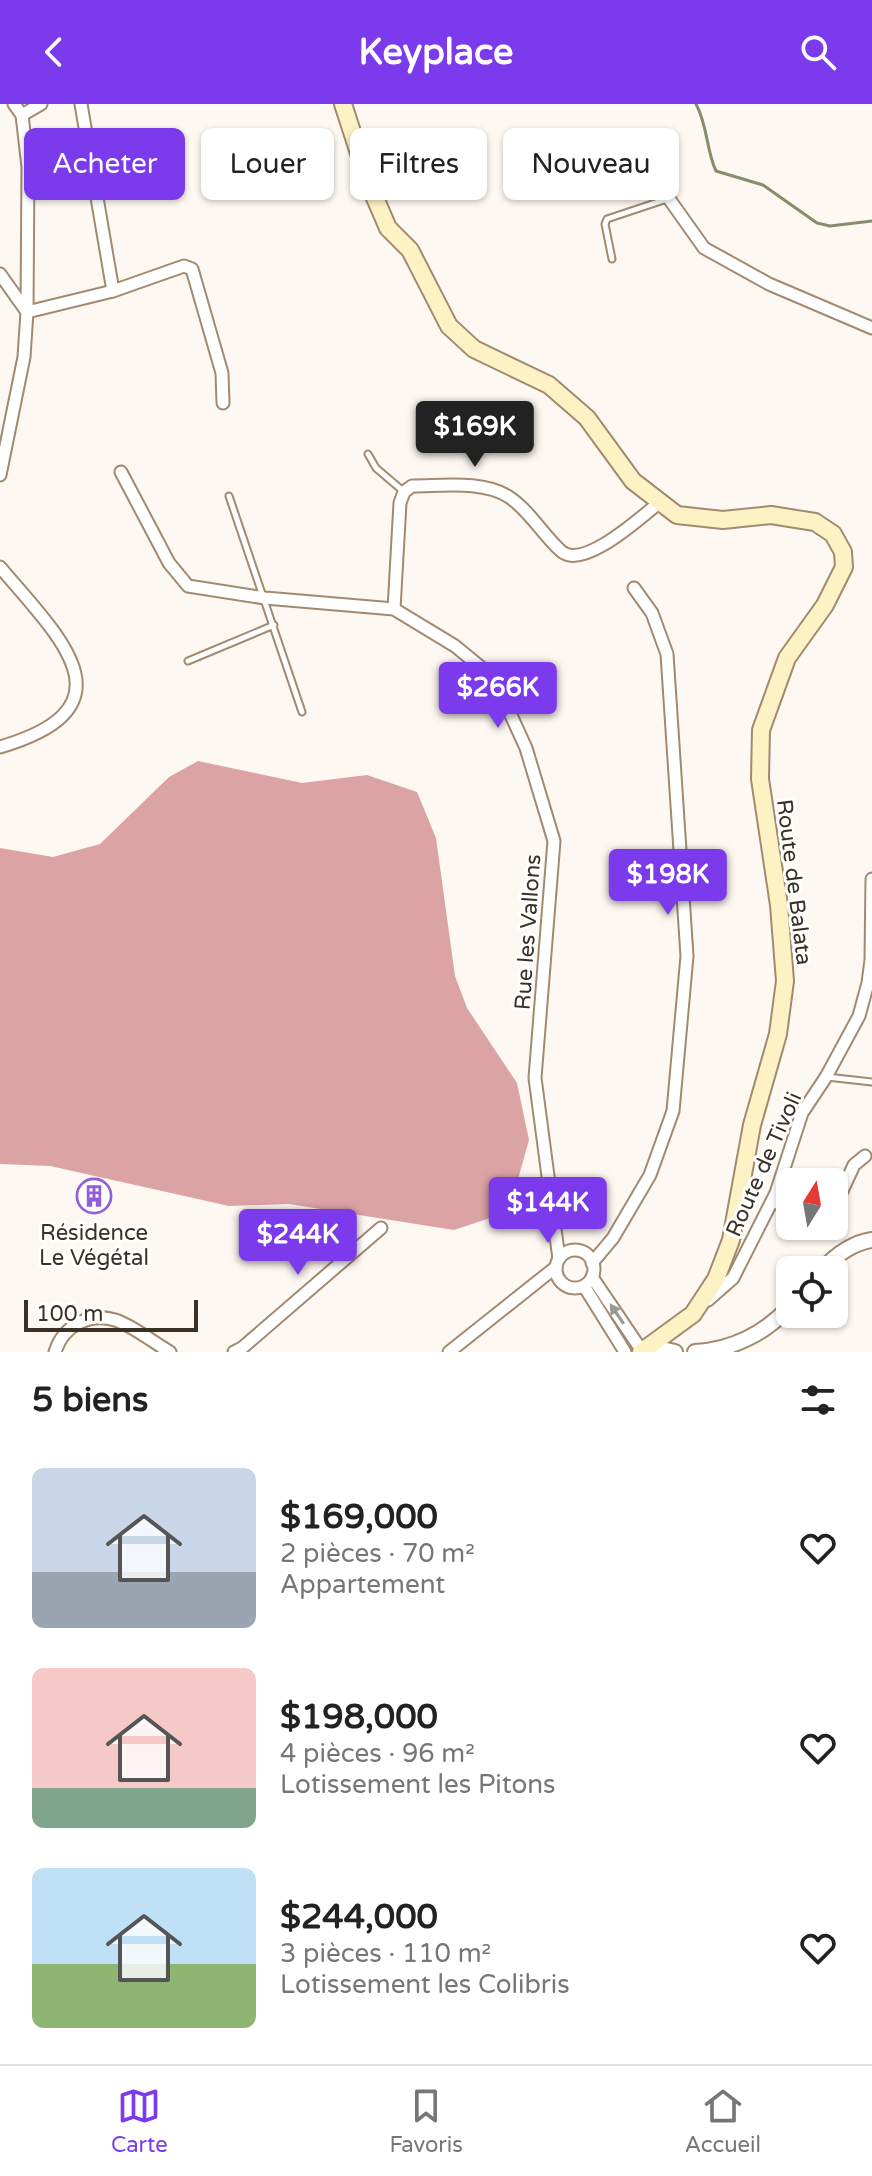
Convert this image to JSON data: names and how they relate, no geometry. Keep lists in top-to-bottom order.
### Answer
{
  "streets": {
    "main road": ["Route de Balata"],
    "street": ["Rue les Vallons", "Route de Tivoli"]
  },
  "crossings": [
    ["Route de Balata", "Route de Tivoli"]
  ],
  "places": {
    "building": ["Résidence Le Végétal"]
  },
  "scale_bar": "100 m",
  "north": "top",
  "page": {
    "header": "Keyplace",
    "chip": [
      "Acheter",
      "Louer",
      "Filtres",
      "Nouveau"
    ],
    "price": [
      "$169K",
      "$266K",
      "$198K",
      "$144K",
      "$244K"
    ],
    "scale": "100 m",
    "heading": "5 biens",
    "list": [
      {
        "name": "$169,000",
        "note": "2 pièces · 70 m² · Appartement"
      },
      {
        "name": "$198,000",
        "note": "4 pièces · 96 m² · Lotissement les Pitons"
      },
      {
        "name": "$244,000",
        "note": "3 pièces · 110 m² · Lotissement les Colibris"
      }
    ],
    "tabs": ["Carte", "Favoris", "Accueil"]
  }
}
